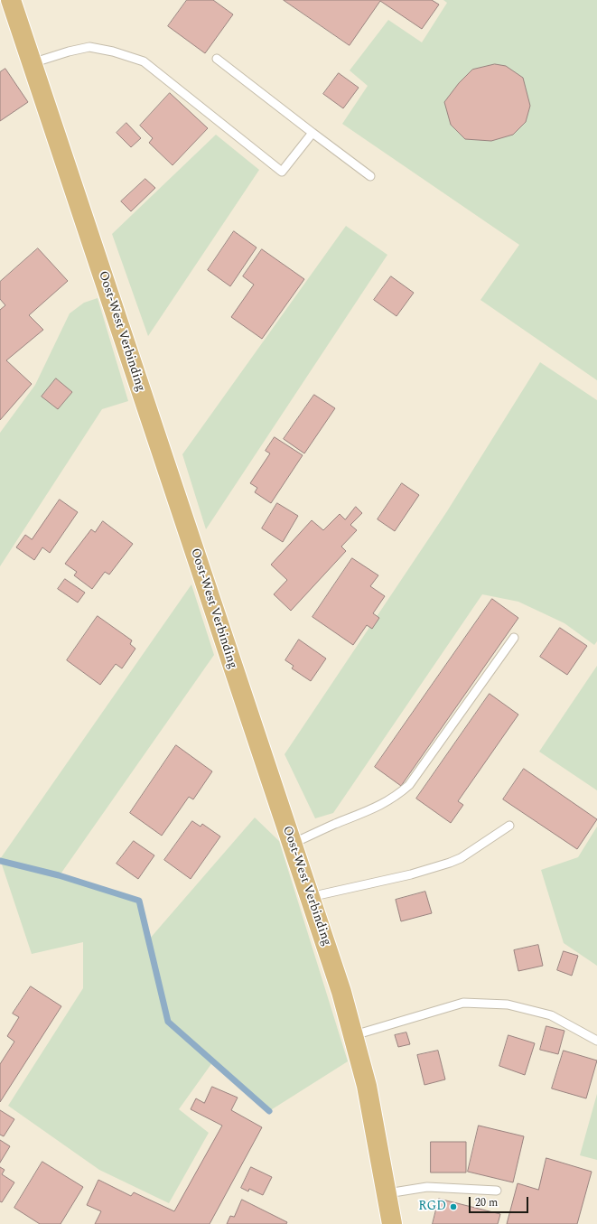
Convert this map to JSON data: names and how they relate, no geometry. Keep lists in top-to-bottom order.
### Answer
{
  "streets": {
    "main road": ["Oost-West Verbinding"]
  },
  "places": ["RGD"],
  "scale_bar": "20 m"
}
